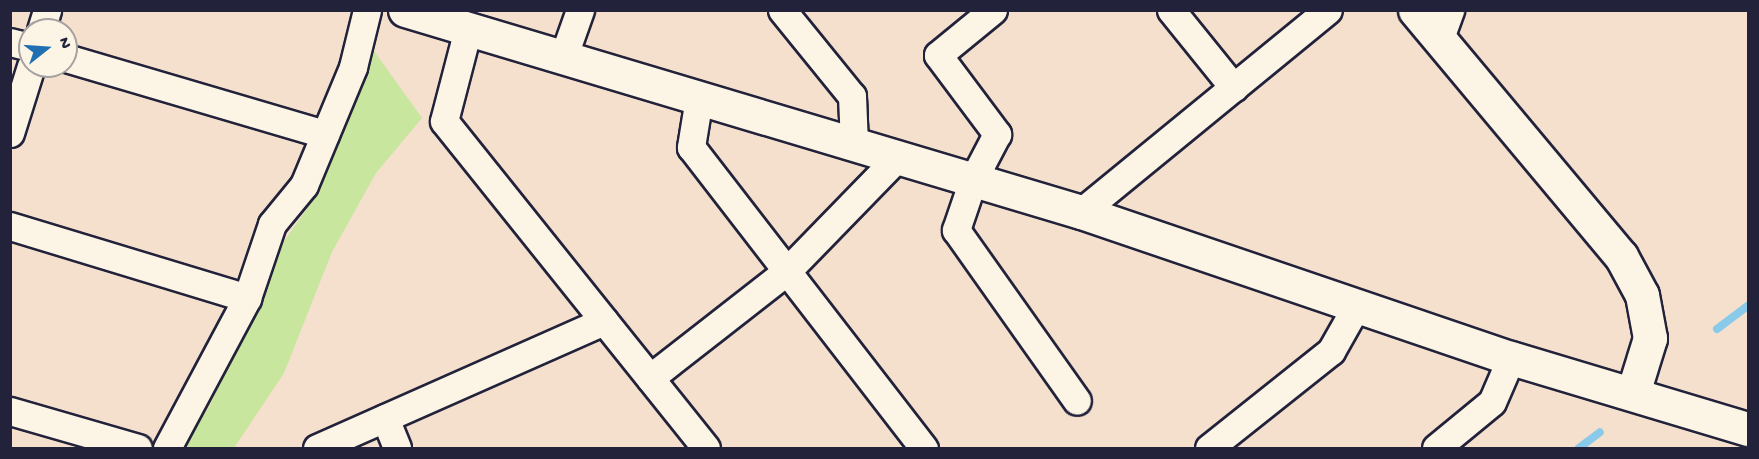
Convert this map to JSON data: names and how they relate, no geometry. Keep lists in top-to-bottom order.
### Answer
{
  "north": "right"
}
